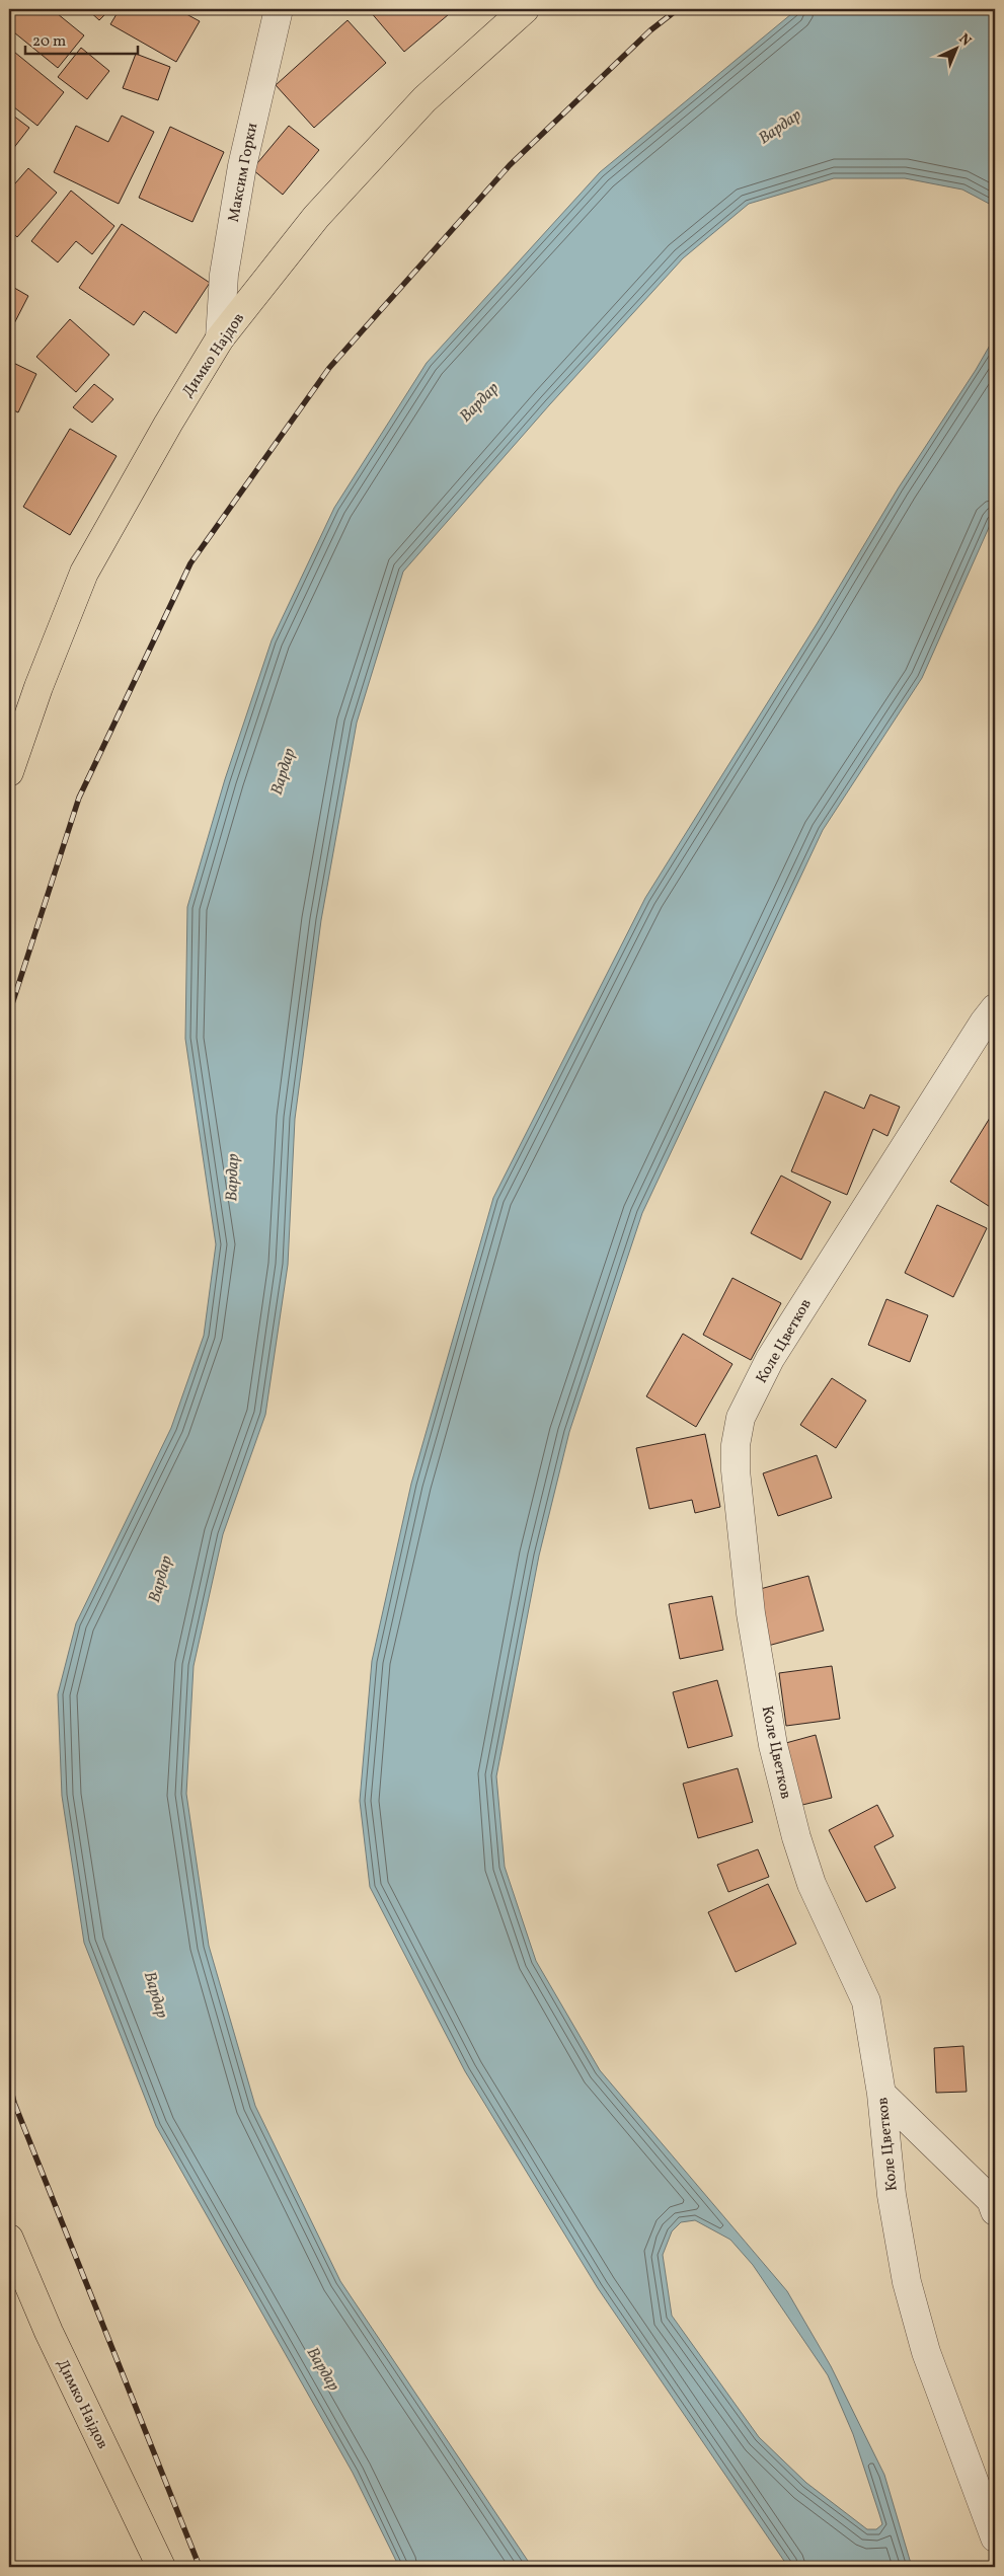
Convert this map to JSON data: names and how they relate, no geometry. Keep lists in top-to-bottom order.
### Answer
{
  "streets": {
    "main road": ["Димко Најдов"],
    "street": ["Максим Горки", "Коле Цветков"]
  },
  "crossings": [
    ["Максим Горки", "Димко Најдов"]
  ],
  "water": ["Вардар"],
  "scale_bar": "20 m",
  "north": "top right"
}
